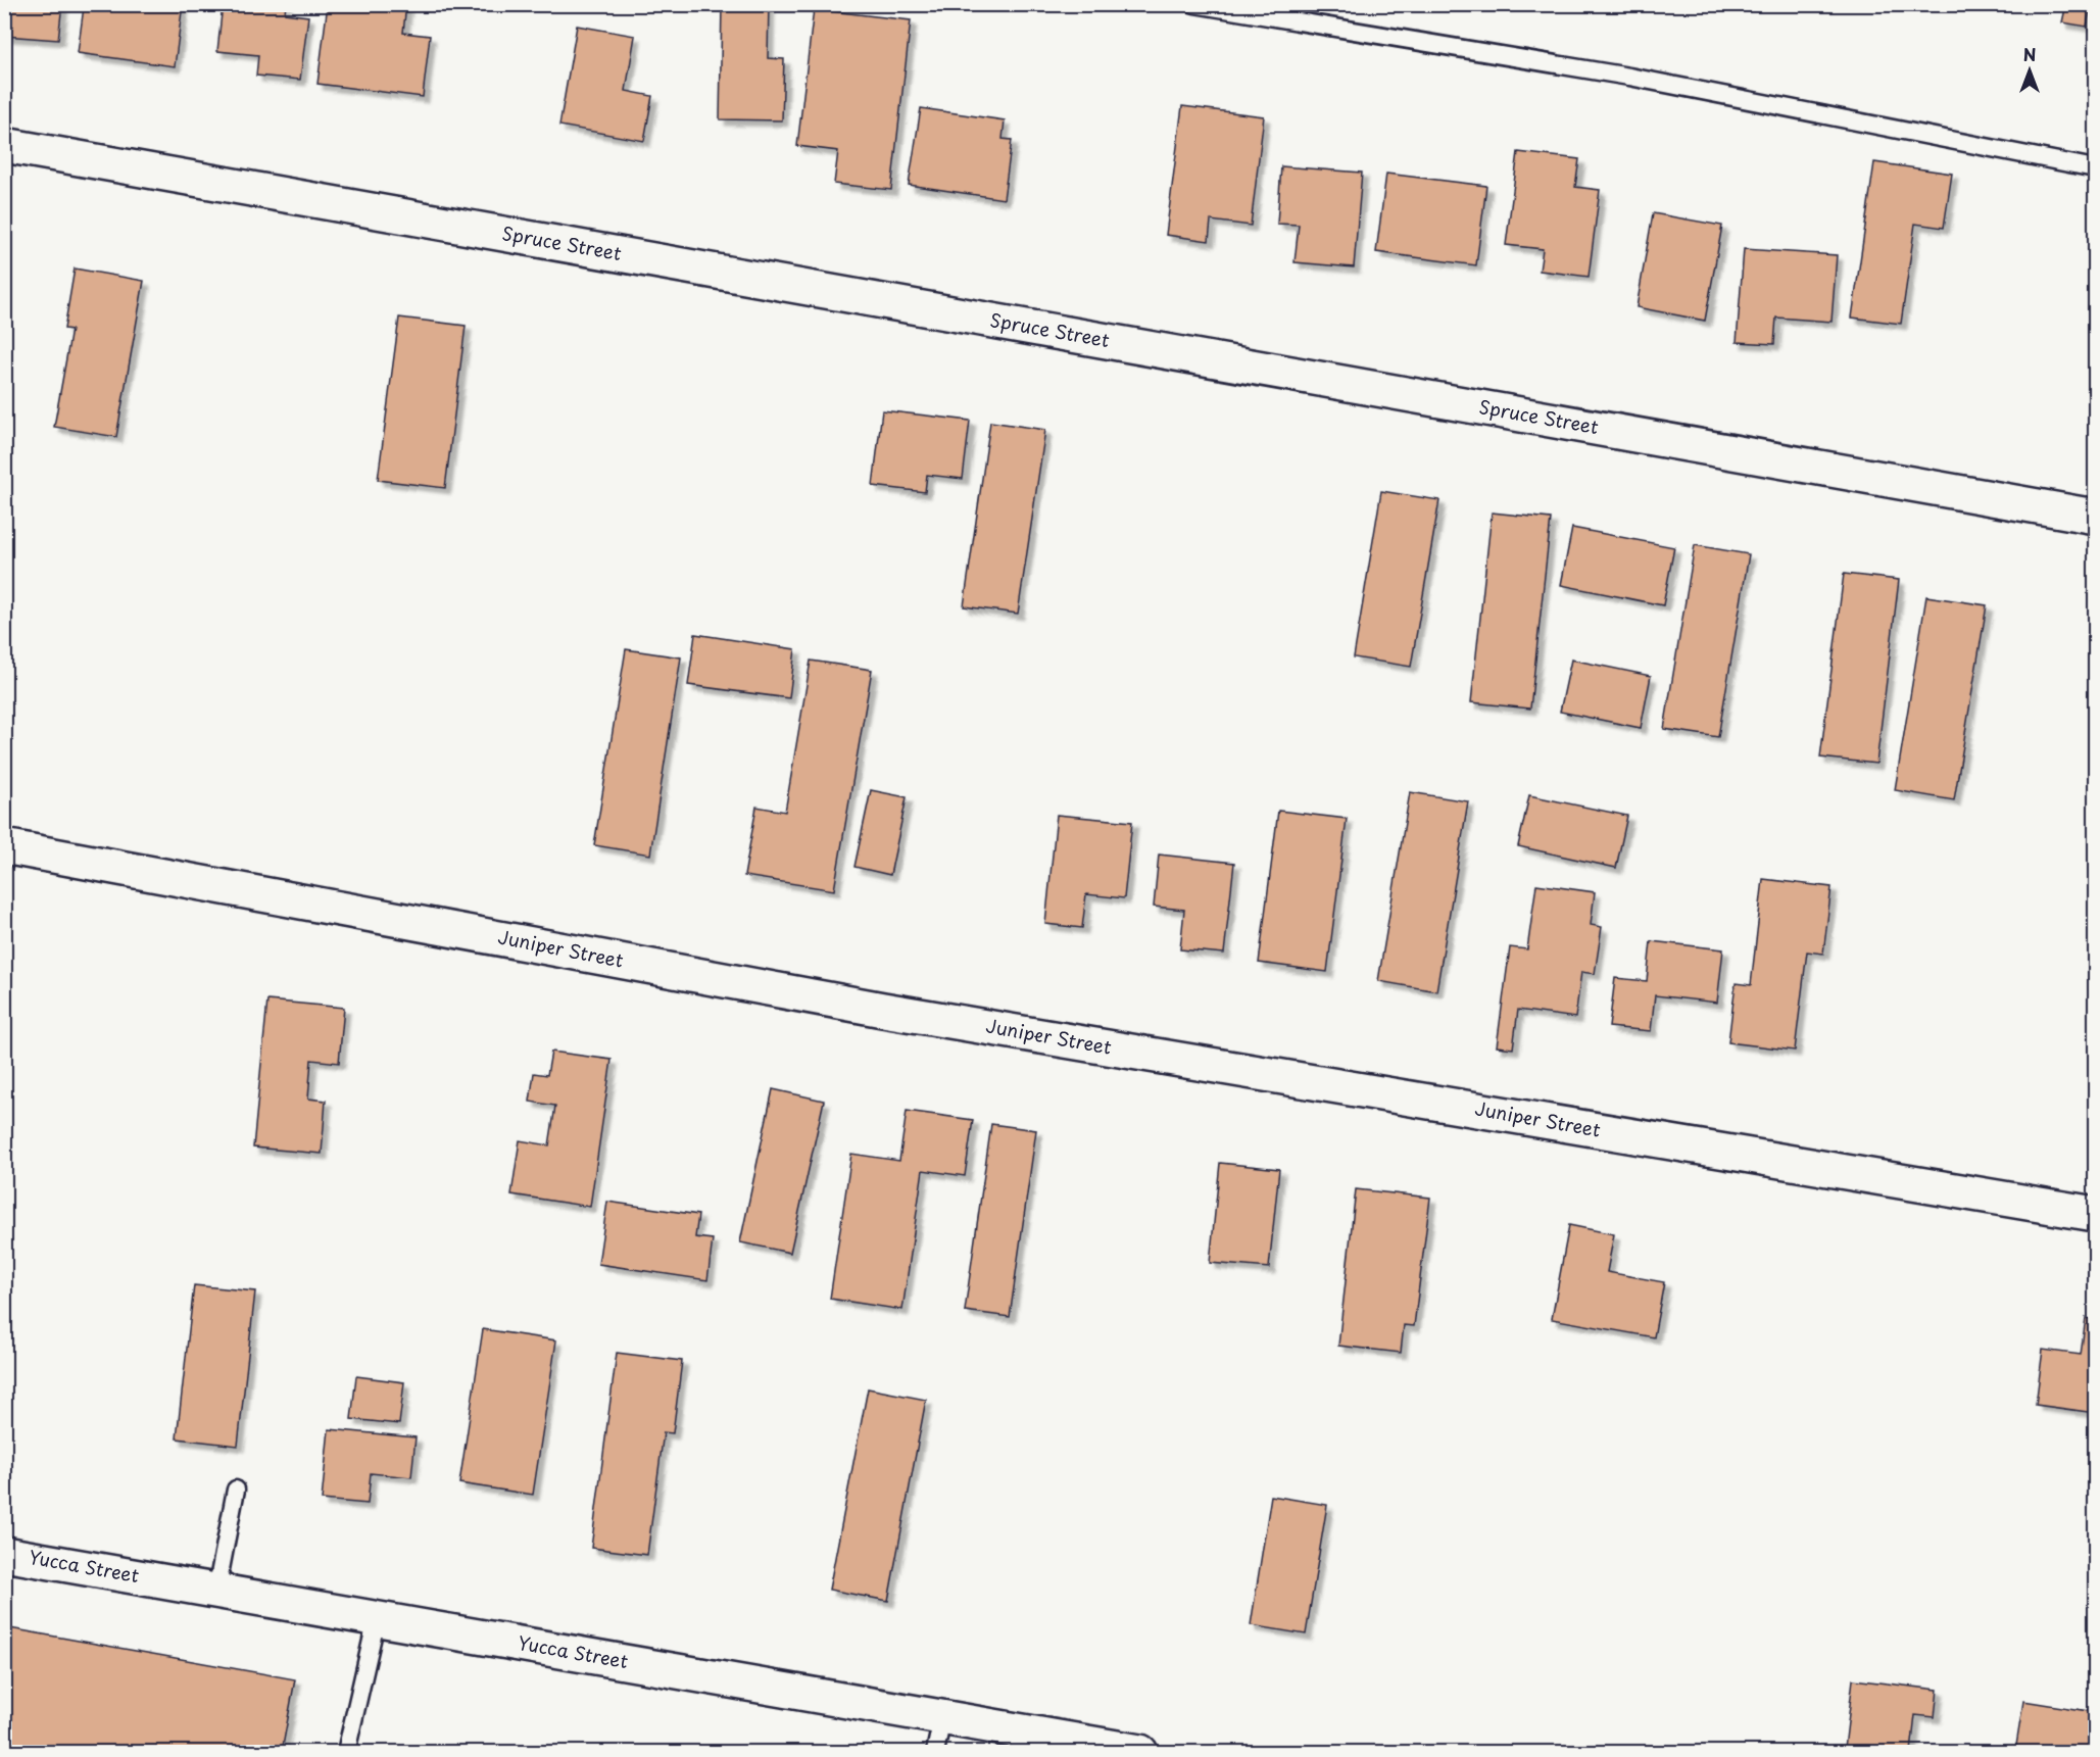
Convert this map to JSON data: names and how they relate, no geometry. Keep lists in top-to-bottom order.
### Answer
{
  "streets": {
    "street": ["Spruce Street", "Juniper Street", "Yucca Street"]
  },
  "north": "top"
}
